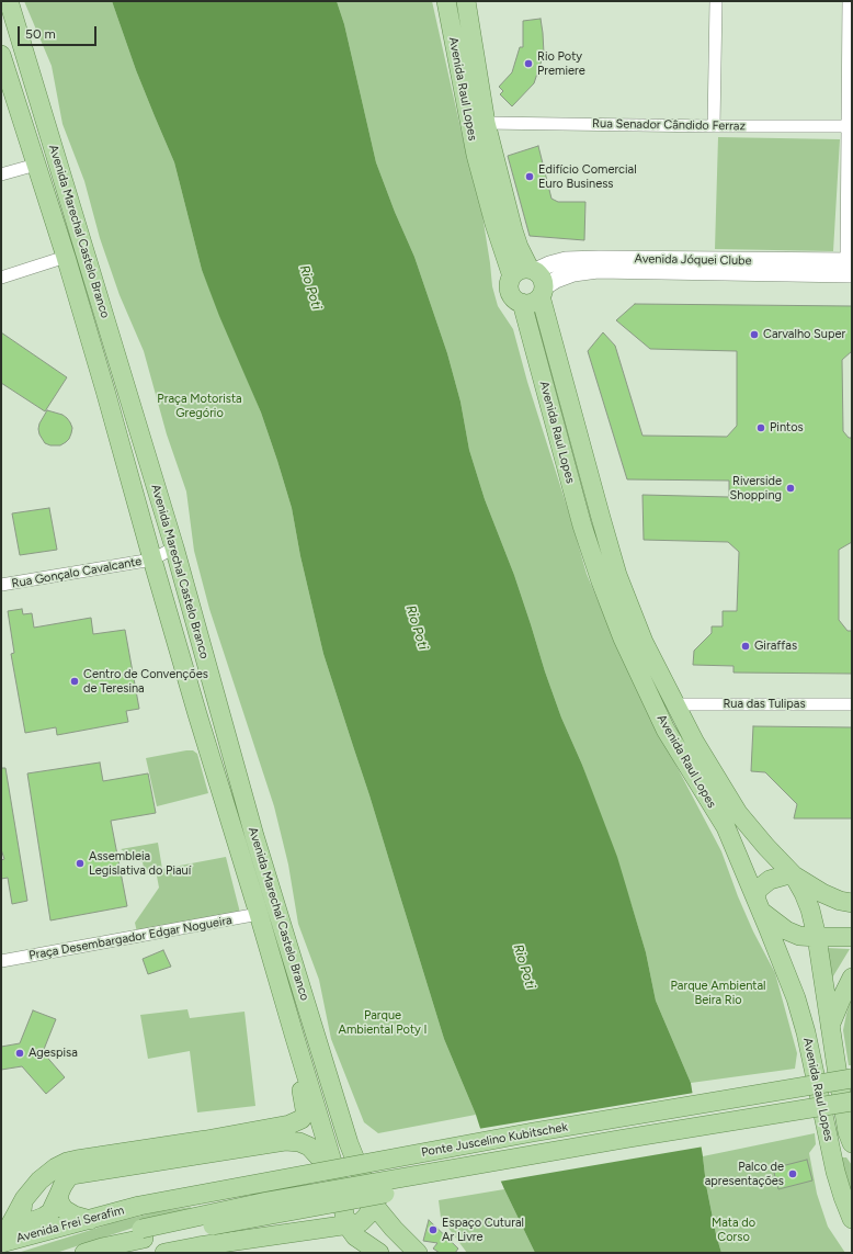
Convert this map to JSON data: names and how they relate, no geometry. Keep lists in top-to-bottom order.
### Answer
{
  "streets": {
    "main road": [
      "Avenida Raul Lopes",
      "Avenida Marechal Castelo Branco",
      "Avenida Jóquei Clube",
      "Ponte Juscelino Kubitschek",
      "Avenida Frei Serafim"
    ],
    "street": [
      "Rua Senador Cândido Ferraz",
      "Rua Gonçalo Cavalcante",
      "Rua das Tulipas",
      "Praça Desembargador Edgar Nogueira"
    ]
  },
  "crossings": [
    ["Avenida Raul Lopes", "Rua Senador Cândido Ferraz"],
    ["Avenida Raul Lopes", "Avenida Jóquei Clube"],
    ["Avenida Raul Lopes", "Rua das Tulipas"],
    ["Avenida Marechal Castelo Branco", "Rua Gonçalo Cavalcante"],
    ["Avenida Marechal Castelo Branco", "Praça Desembargador Edgar Nogueira"],
    ["Ponte Juscelino Kubitschek", "Avenida Frei Serafim"]
  ],
  "water": ["Rio Poti"],
  "parks": [
    "Praça Motorista Gregório",
    "Parque Ambiental Beira Rio",
    "Parque Ambiental Poty I",
    "Mata do Corso"
  ],
  "places": [
    "Rio Poty Premiere",
    "Edifício Comercial Euro Business",
    "Carvalho Super",
    "Pintos",
    "Riverside Shopping",
    "Giraffas",
    "Centro de Convenções de Teresina",
    "Assembleia Legislativa do Piauí",
    "Agespisa",
    "Palco de apresentações",
    "Espaço Cutural Ar Livre"
  ],
  "scale_bar": "50 m"
}
